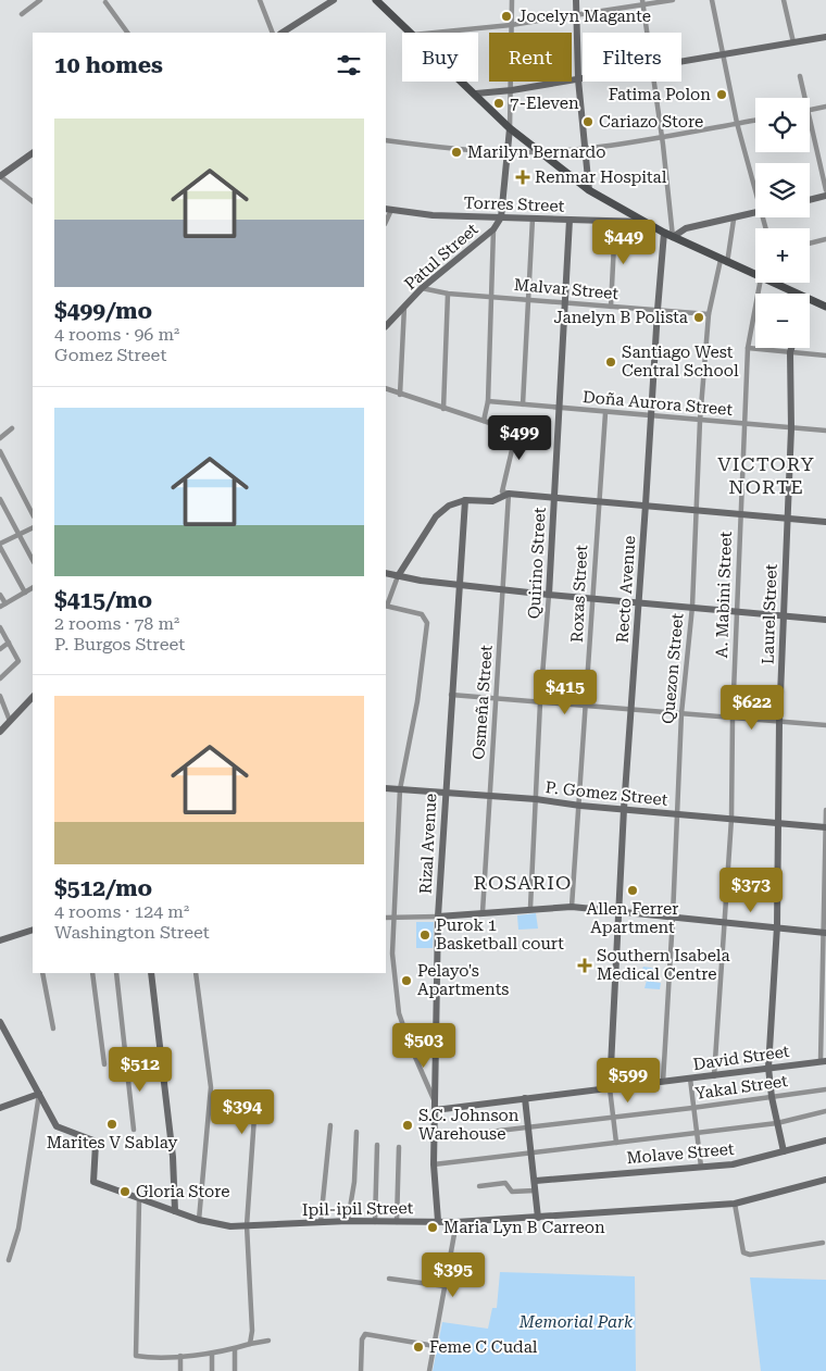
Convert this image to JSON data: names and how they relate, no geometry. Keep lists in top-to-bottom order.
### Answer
{
  "streets": {
    "street": [
      "Torres Street",
      "Patul Street",
      "Malvar Street",
      "Doña Aurora Street",
      "Quirino Street",
      "Recto Avenue",
      "Roxas Street",
      "A. Mabini Street",
      "Laurel Street",
      "Quezon Street",
      "Osmeña Street",
      "P. Gomez Street",
      "Rizal Avenue",
      "David Street",
      "Yakal Street",
      "Molave Street",
      "Ipil-ipil Street"
    ]
  },
  "crossings": [
    ["Torres Street", "Quirino Street"],
    ["Patul Street", "Malvar Street"],
    ["Malvar Street", "Quirino Street"],
    ["Malvar Street", "Recto Avenue"],
    ["Malvar Street", "Quezon Street"],
    ["Doña Aurora Street", "Quirino Street"],
    ["Doña Aurora Street", "Recto Avenue"],
    ["Doña Aurora Street", "Roxas Street"],
    ["Doña Aurora Street", "A. Mabini Street"],
    ["Doña Aurora Street", "Laurel Street"],
    ["Doña Aurora Street", "Quezon Street"],
    ["Quirino Street", "P. Gomez Street"],
    ["Recto Avenue", "P. Gomez Street"],
    ["Recto Avenue", "David Street"],
    ["Recto Avenue", "Yakal Street"],
    ["Roxas Street", "P. Gomez Street"],
    ["A. Mabini Street", "P. Gomez Street"],
    ["A. Mabini Street", "David Street"],
    ["Laurel Street", "P. Gomez Street"],
    ["Laurel Street", "David Street"],
    ["Laurel Street", "Yakal Street"],
    ["Laurel Street", "Molave Street"],
    ["Quezon Street", "P. Gomez Street"],
    ["Quezon Street", "David Street"],
    ["Osmeña Street", "P. Gomez Street"],
    ["P. Gomez Street", "Rizal Avenue"],
    ["Rizal Avenue", "David Street"],
    ["Rizal Avenue", "Yakal Street"],
    ["Rizal Avenue", "Ipil-ipil Street"]
  ],
  "districts": ["VICTORY NORTE", "ROSARIO"],
  "parks": ["Memorial Park"],
  "places": {
    "other": [
      "Jocelyn Magante",
      "Fatima Polon",
      "7-Eleven",
      "Cariazo Store",
      "Marilyn Bernardo",
      "Janelyn B Polista",
      "Santiago West Central School",
      "Allen Ferrer Apartment",
      "Purok 1 Basketball court",
      "Pelayo's Apartments",
      "Marites V Sablay",
      "S.C. Johnson Warehouse",
      "Gloria Store",
      "Maria Lyn B Carreon",
      "Feme C Cudal"
    ],
    "health": ["Renmar Hospital", "Southern Isabela Medical Centre"]
  },
  "page": {
    "chip": ["Buy", "Rent", "Filters"],
    "heading": "10 homes",
    "map_buttons": ["+", "−"],
    "list": [
      {
        "name": "$499/mo",
        "note": "4 rooms · 96 m² · Gomez Street"
      },
      {
        "name": "$415/mo",
        "note": "2 rooms · 78 m² · P. Burgos Street"
      },
      {
        "name": "$512/mo",
        "note": "4 rooms · 124 m² · Washington Street"
      }
    ],
    "price": [
      "$449",
      "$499",
      "$415",
      "$622",
      "$373",
      "$503",
      "$512",
      "$599",
      "$394",
      "$395"
    ]
  }
}
